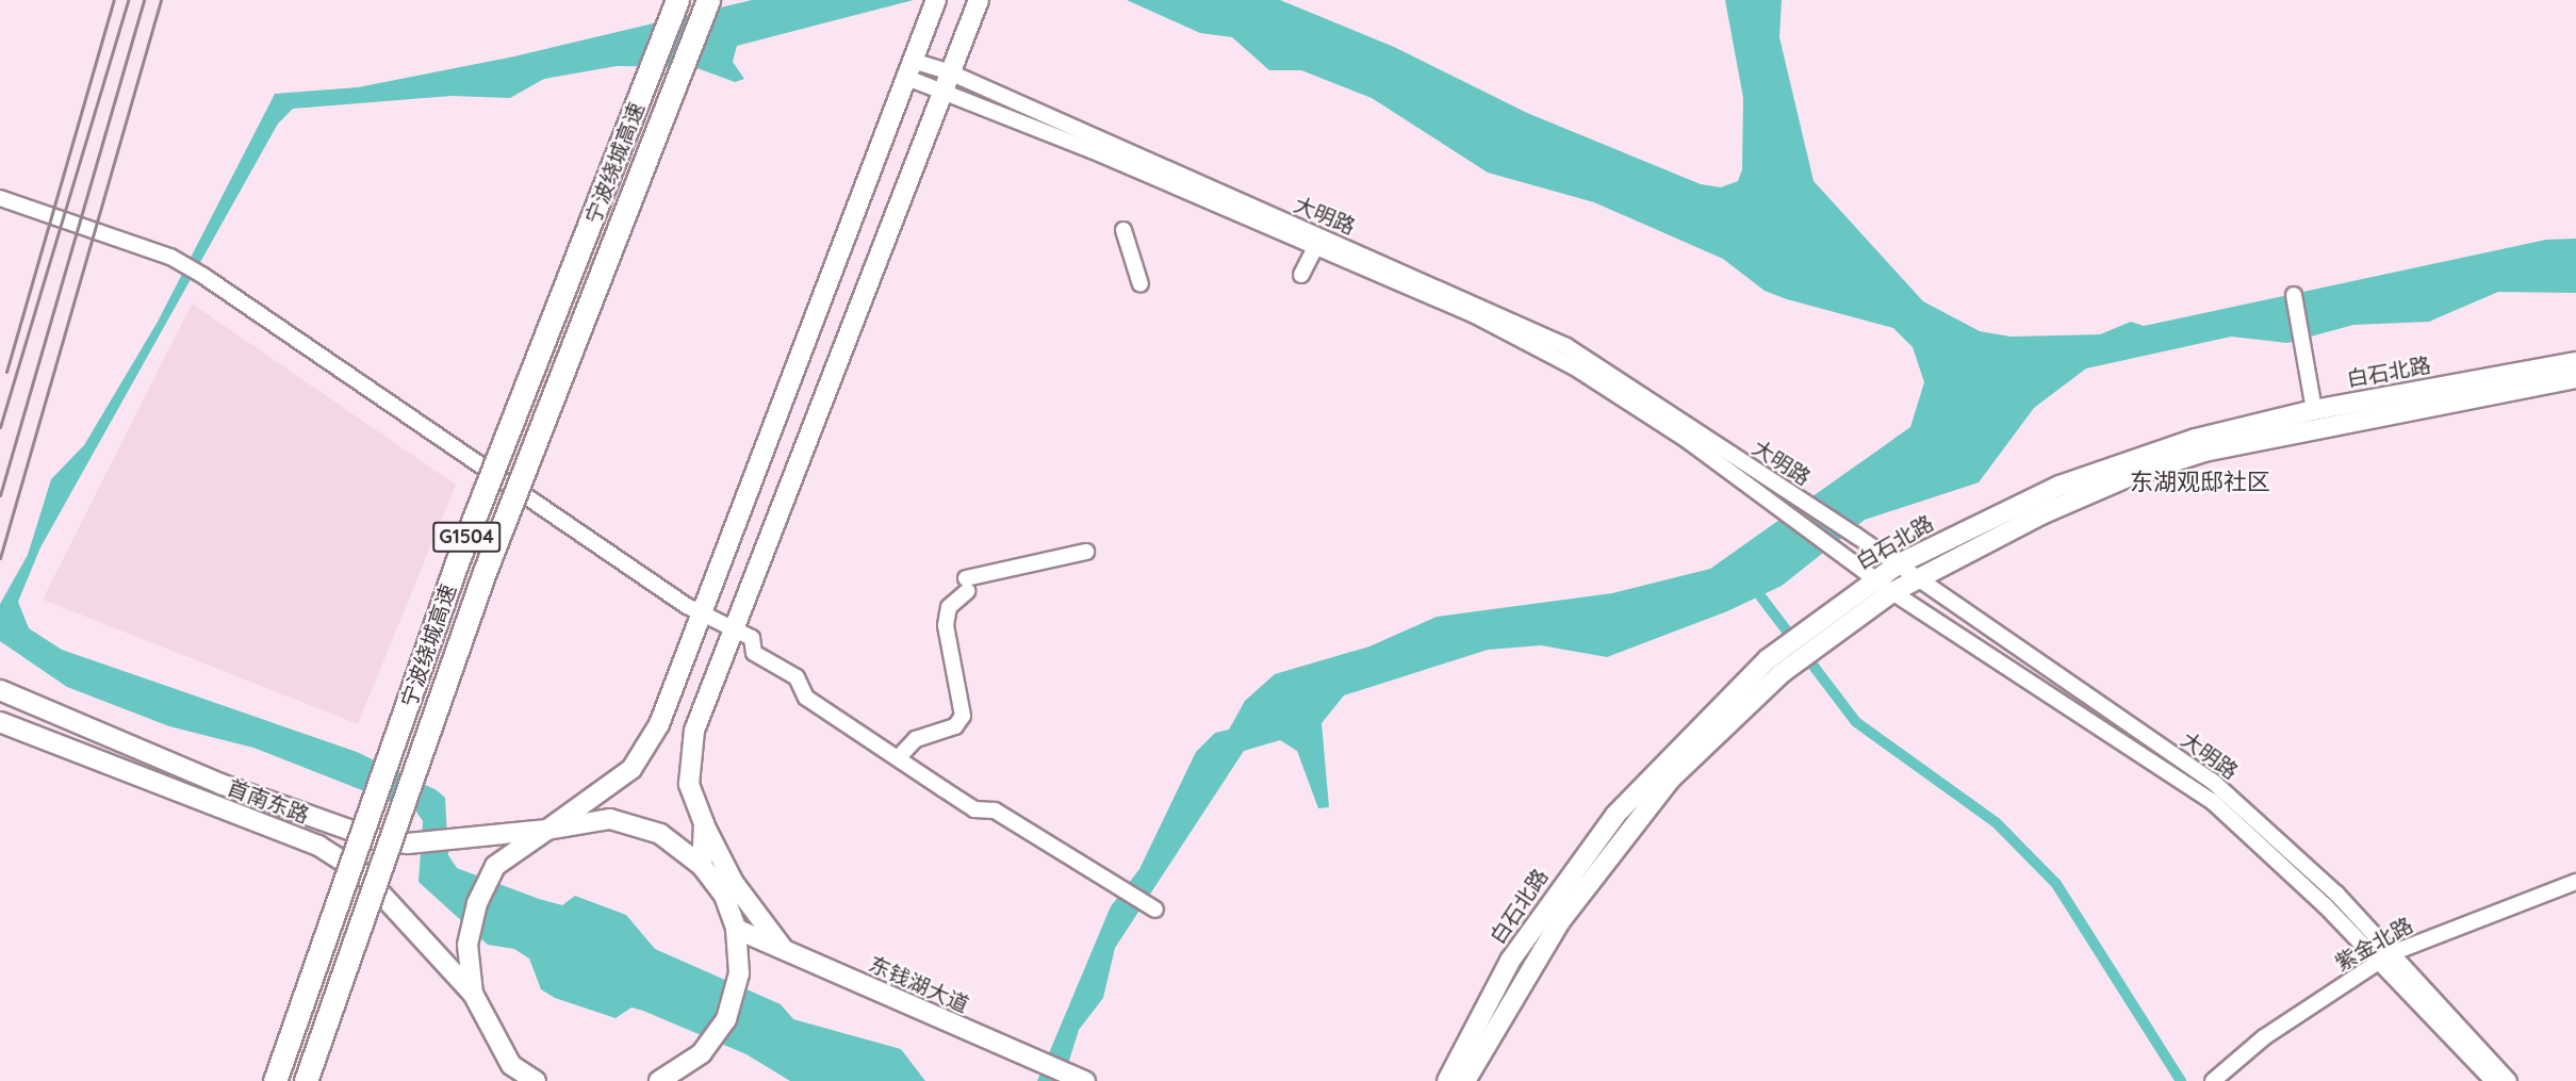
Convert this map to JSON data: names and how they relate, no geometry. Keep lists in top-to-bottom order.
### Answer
{
  "streets": {
    "highway": ["宁波绕城高速", "G1504"],
    "main road": ["白石北路", "首南东路", "东钱湖大道"],
    "street": ["大明路", "紫金北路"]
  },
  "crossings": [
    ["大明路", "白石北路"],
    ["大明路", "紫金北路"],
    ["首南东路", "东钱湖大道"]
  ],
  "districts": ["东湖观邸社区"]
}
